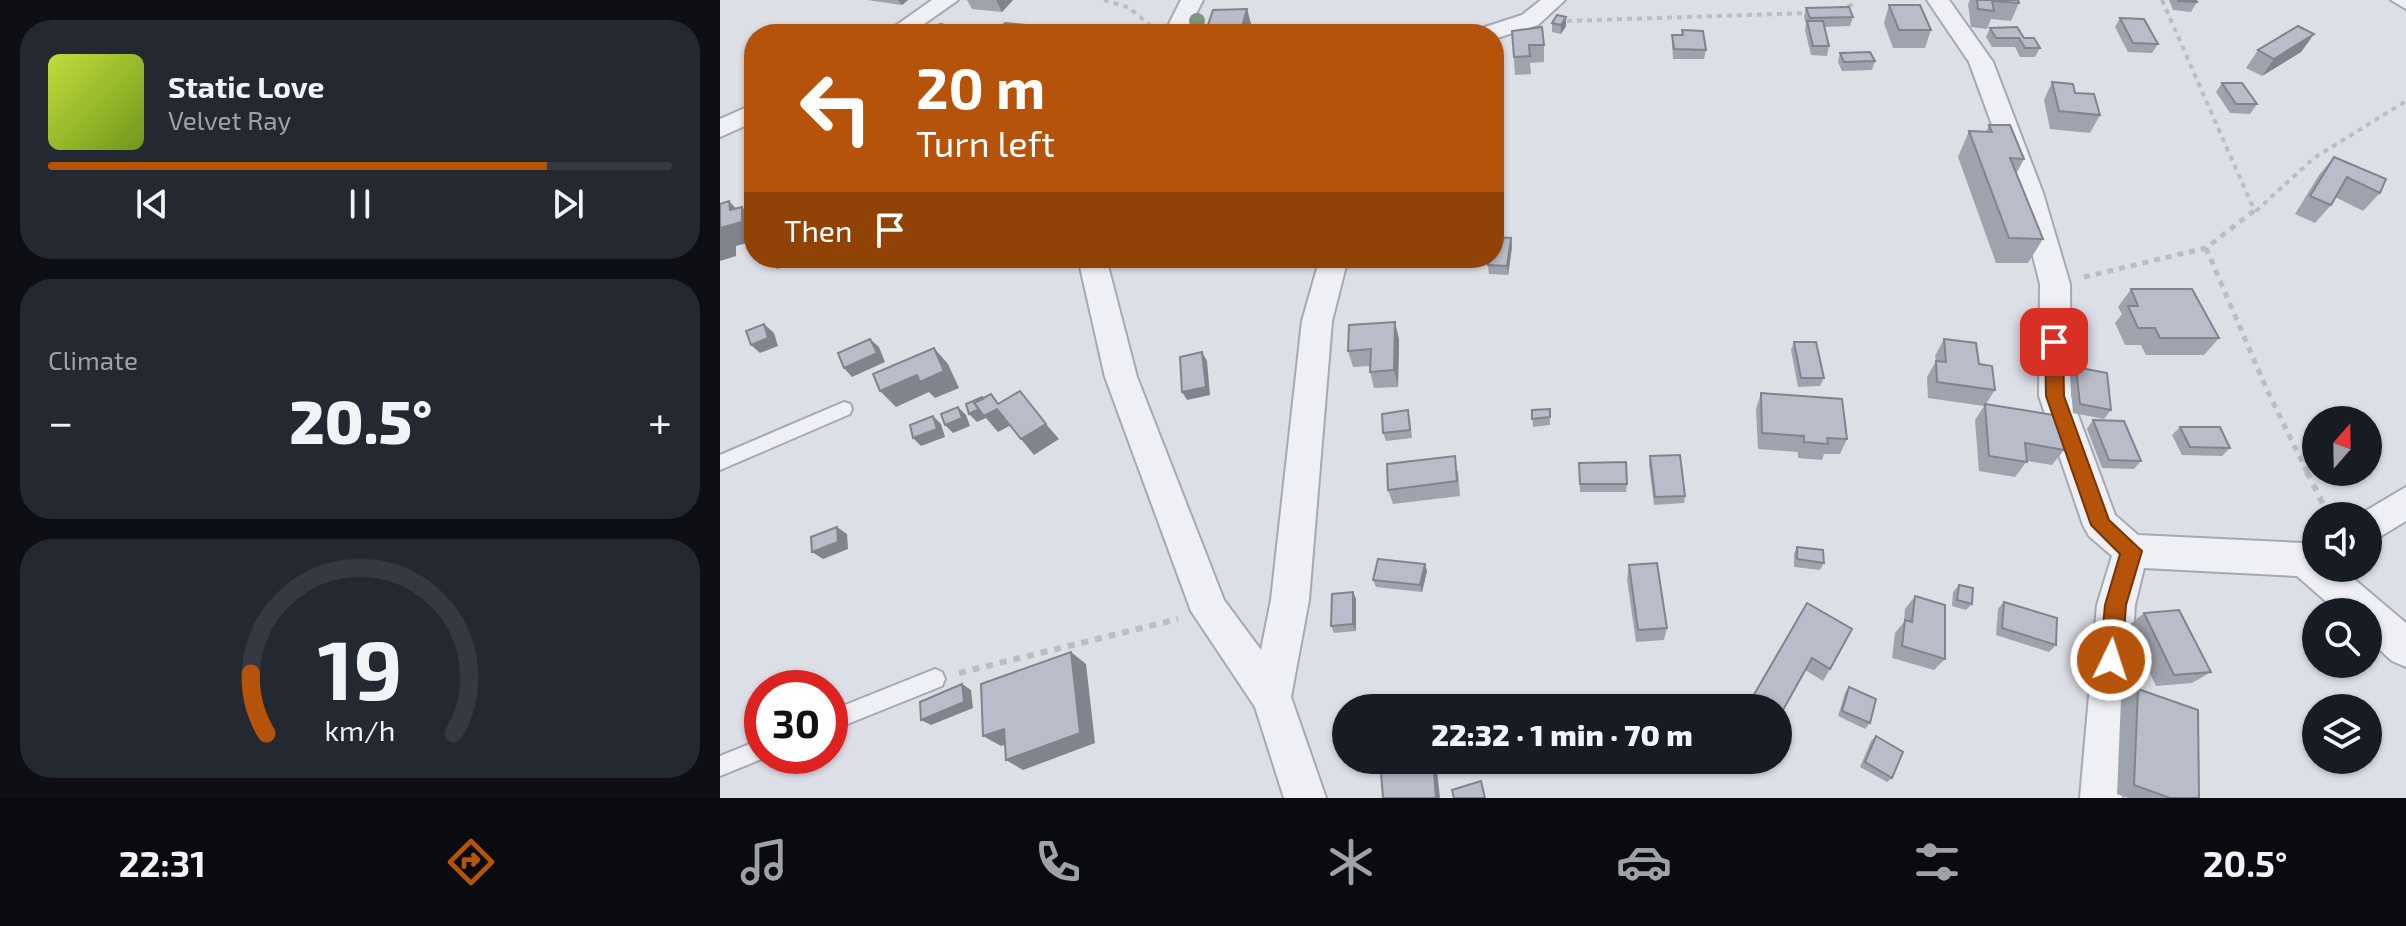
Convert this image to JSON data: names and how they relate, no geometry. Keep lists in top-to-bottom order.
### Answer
{
  "north": "top",
  "page": {
    "turn": ["20 m", "Turn left"],
    "song": ["Static Love", "Velvet Ray"],
    "then": "Then",
    "tile": "Climate",
    "heat": ["−", "20.5°", "+"],
    "limit": "30",
    "trip": "22:32 · 1 min · 70 m",
    "tabs": ["22:31", "20.5°"],
    "gauge": ["19", "km/h"]
  }
}
